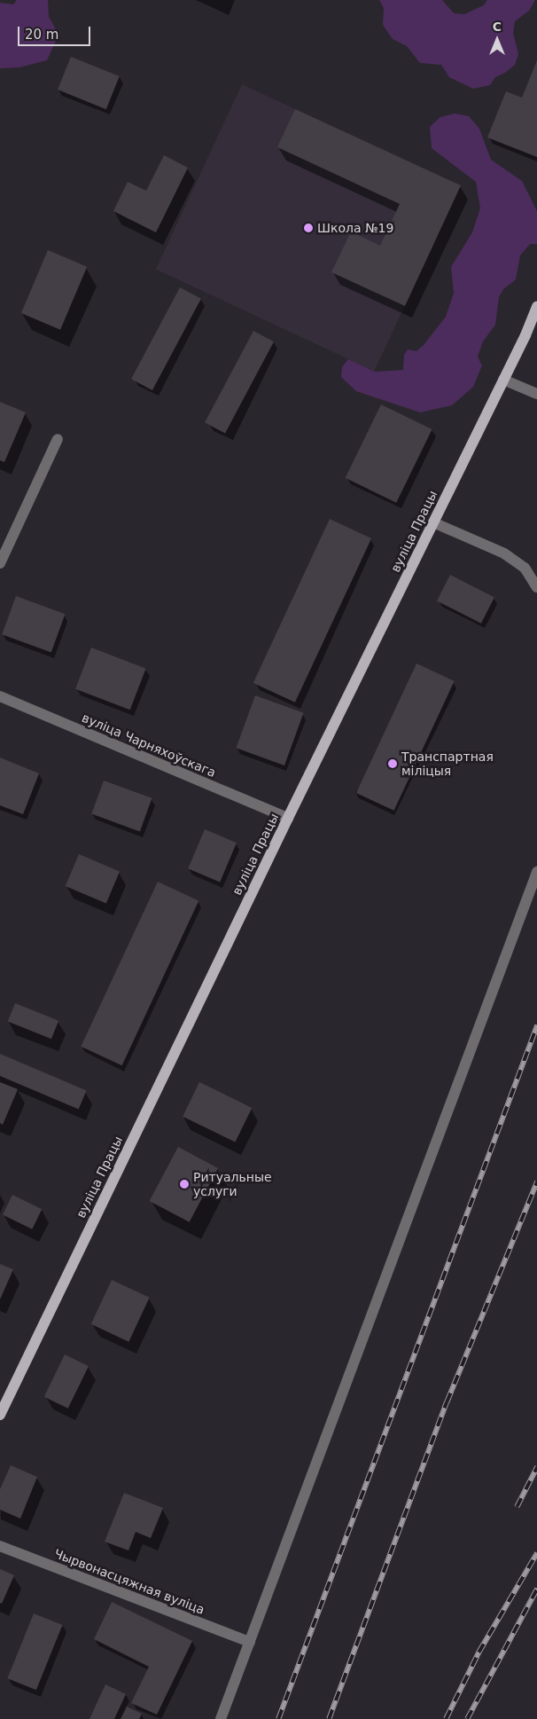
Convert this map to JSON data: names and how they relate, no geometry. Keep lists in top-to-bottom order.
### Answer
{
  "streets": {
    "main road": ["вуліца Працы"],
    "street": ["вуліца Чарняхоўскага", "Чырвонасцяжная вуліца"]
  },
  "crossings": [
    ["вуліца Працы", "вуліца Чарняхоўскага"]
  ],
  "places": ["Школа №19", "Транспартная міліцыя", "Ритуальные услуги"],
  "scale_bar": "20 m",
  "north": "top"
}
